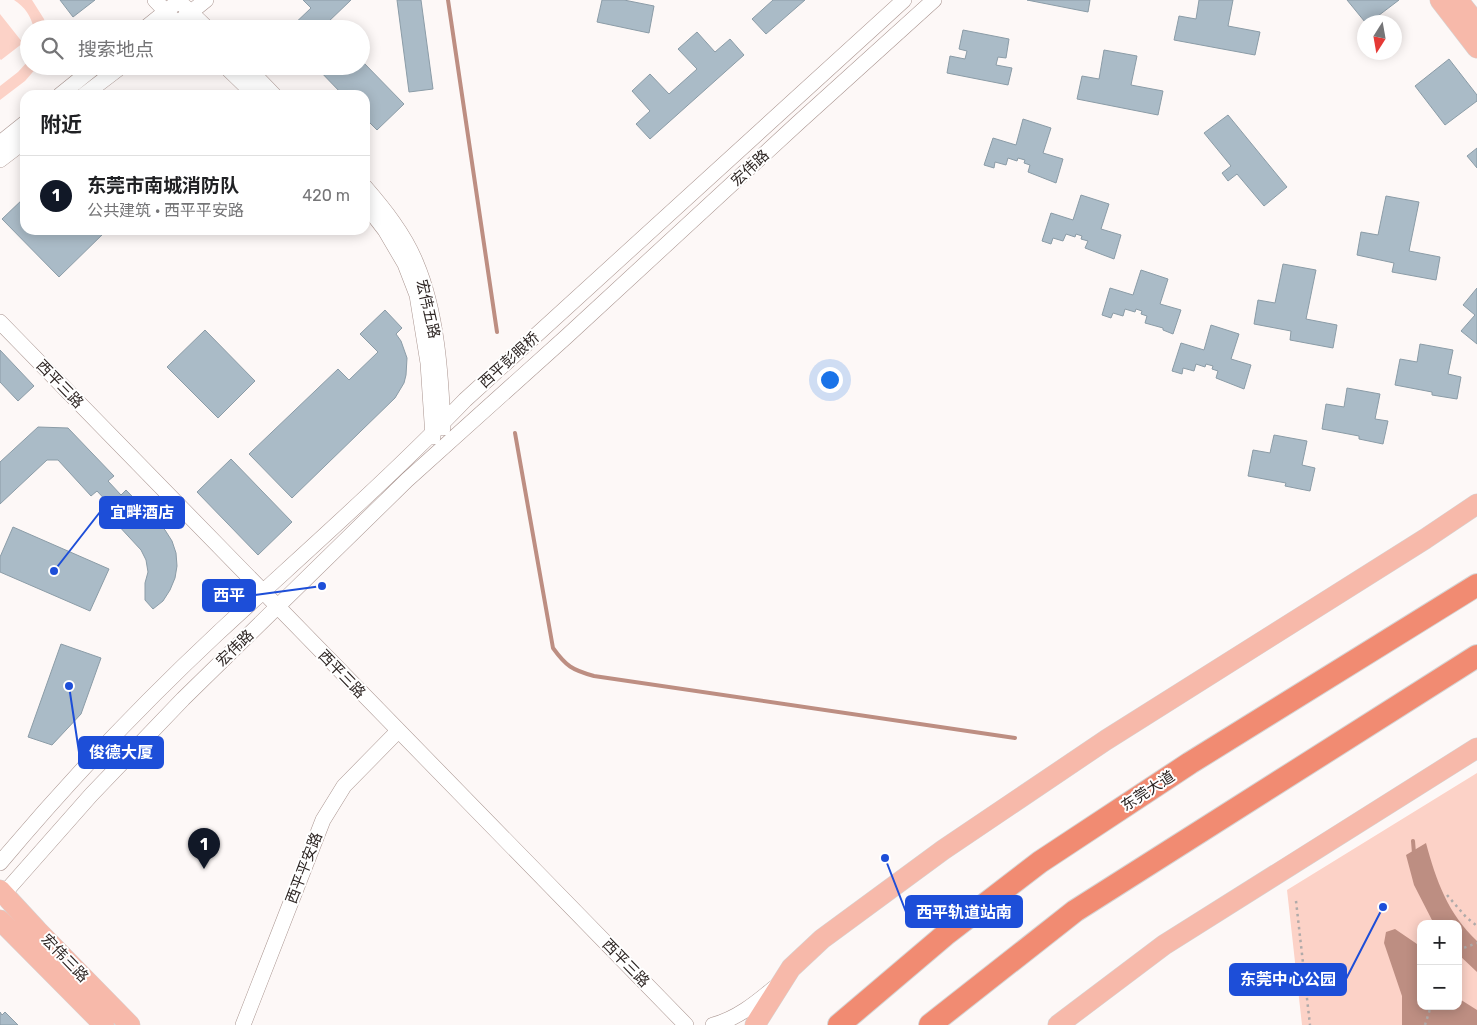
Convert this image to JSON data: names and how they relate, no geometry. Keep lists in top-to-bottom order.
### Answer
{
  "streets": {
    "highway": ["东莞大道"],
    "main road": ["宏伟三路"],
    "street": [
      "宏伟路",
      "宏伟五路",
      "西平彭眼桥",
      "西平三路",
      "西平平安路"
    ]
  },
  "crossings": [
    ["宏伟路", "宏伟五路"],
    ["宏伟路", "西平彭眼桥"],
    ["宏伟路", "西平三路"],
    ["宏伟路", "宏伟三路"],
    ["西平三路", "西平平安路"]
  ],
  "places": [
    "宜畔酒店",
    "西平",
    "俊德大厦",
    "西平轨道站南",
    "东莞中心公园"
  ],
  "north": "bottom",
  "page": {
    "search": "搜索地点",
    "heading": "附近",
    "list": [
      {
        "mark": "1",
        "name": "东莞市南城消防队",
        "note": "公共建筑 · 西平平安路",
        "value": "420 m"
      }
    ],
    "pins": "1",
    "map_buttons": ["+", "−"]
  }
}
